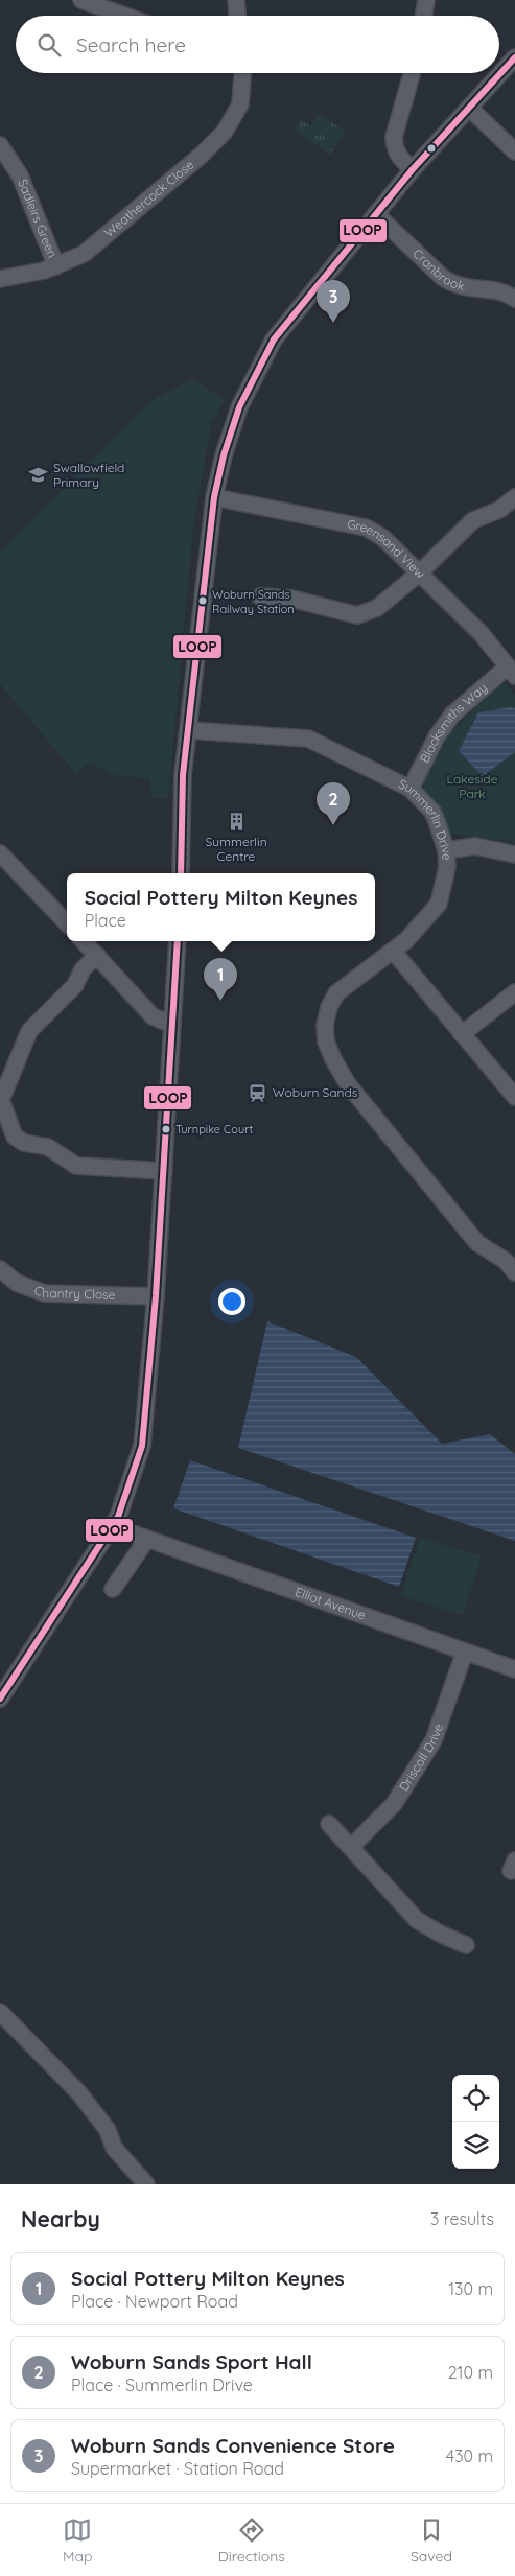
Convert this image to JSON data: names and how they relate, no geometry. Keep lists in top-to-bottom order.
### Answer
{
  "streets": {
    "street": [
      "Weathercock Close",
      "Sadleirs Green",
      "Cranbrook",
      "Greensand View",
      "Blacksmiths Way",
      "Summerlin Drive",
      "Chantry Close",
      "Elliot Avenue",
      "Driscoll Drive"
    ]
  },
  "crossings": [
    ["Weathercock Close", "Sadleirs Green"],
    ["Greensand View", "Blacksmiths Way"],
    ["Blacksmiths Way", "Summerlin Drive"],
    ["Elliot Avenue", "Driscoll Drive"]
  ],
  "parks": ["Lakeside Park"],
  "places": {
    "school or university": ["Swallowfield Primary"],
    "other": ["Woburn Sands Railway Station", "Turnpike Court"],
    "building": ["Summerlin Centre"],
    "station": ["Woburn Sands"]
  },
  "lines": ["transit line LOOP"],
  "page": {
    "search": "Search here",
    "pins": ["3", "2", "1"],
    "popup": ["Social Pottery Milton Keynes", "Place"],
    "heading": ["Nearby", "3 results"],
    "list": [
      {
        "mark": "1",
        "name": "Social Pottery Milton Keynes",
        "note": "Place · Newport Road",
        "value": "130 m"
      },
      {
        "mark": "2",
        "name": "Woburn Sands Sport Hall",
        "note": "Place · Summerlin Drive",
        "value": "210 m"
      },
      {
        "mark": "3",
        "name": "Woburn Sands Convenience Store",
        "note": "Supermarket · Station Road",
        "value": "430 m"
      }
    ],
    "nav": ["Map", "Directions", "Saved"]
  }
}
